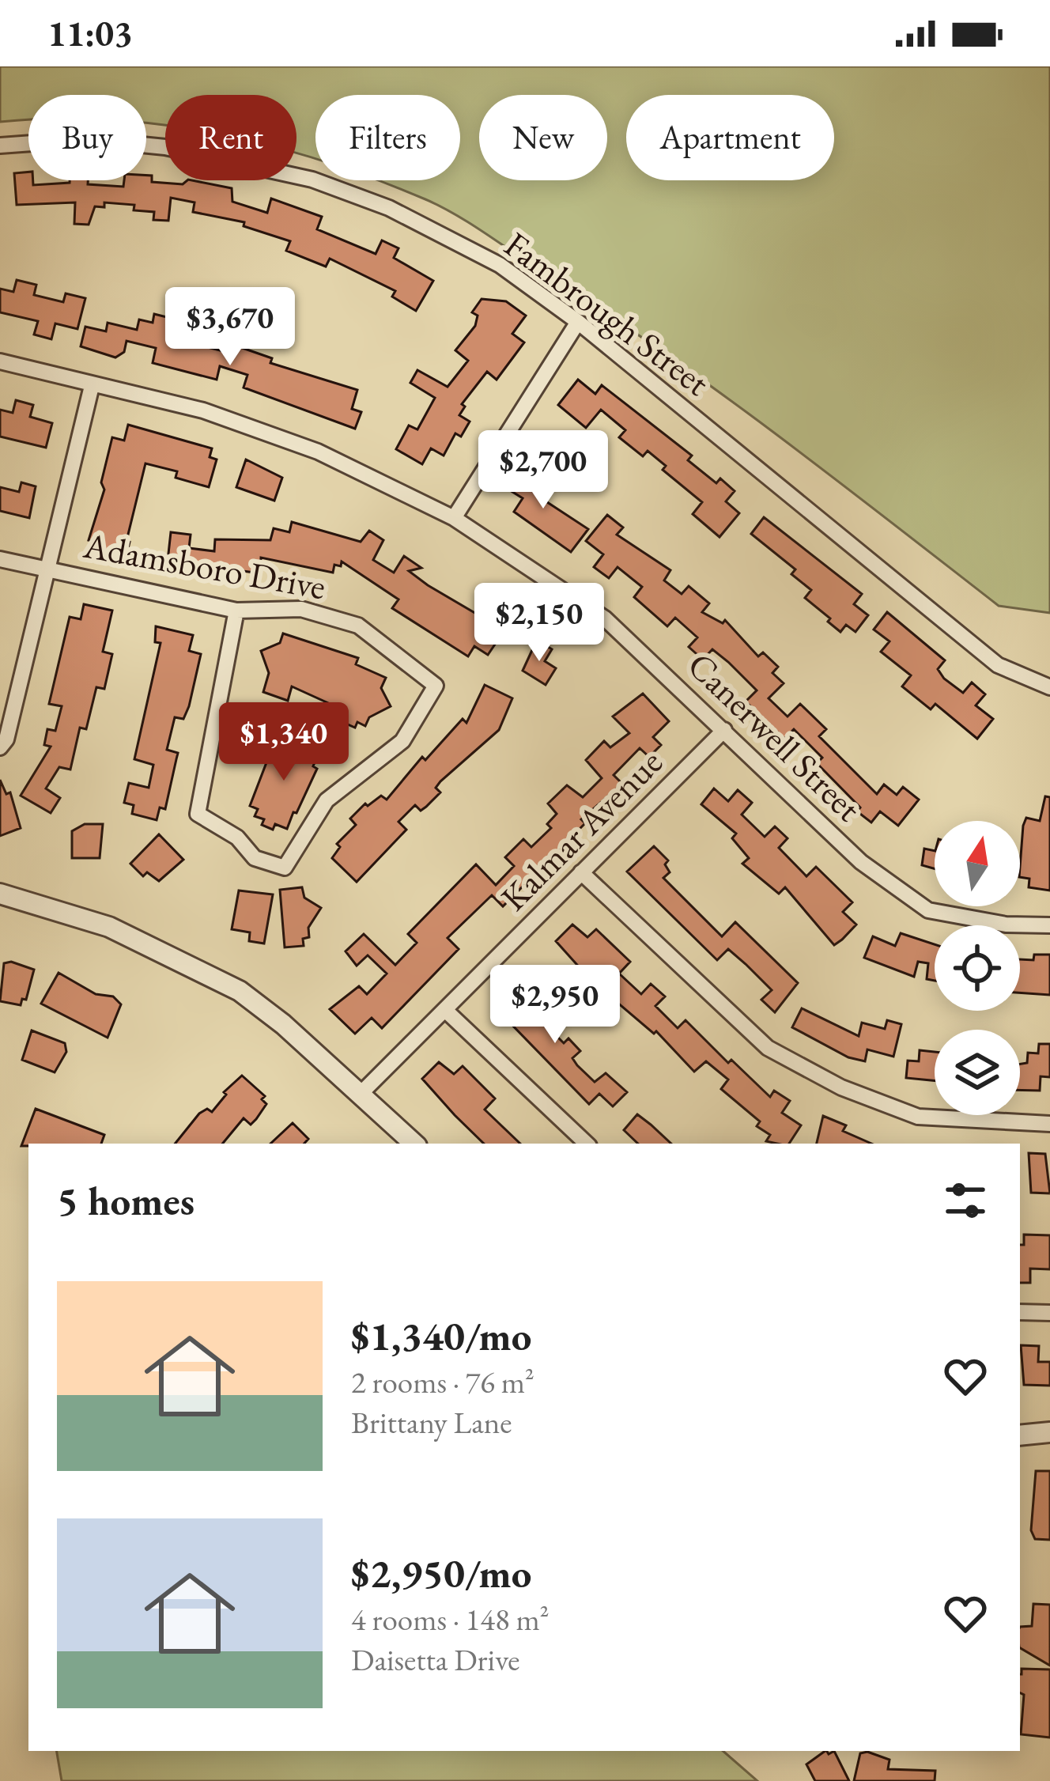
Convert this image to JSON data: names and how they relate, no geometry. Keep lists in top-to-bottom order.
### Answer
{
  "streets": {
    "street": [
      "Fambrough Street",
      "Adamsboro Drive",
      "Canerwell Street",
      "Kalmar Avenue"
    ]
  },
  "crossings": [
    ["Canerwell Street", "Kalmar Avenue"]
  ],
  "north": "top",
  "page": {
    "status": "11:03",
    "chip": [
      "Buy",
      "Rent",
      "Filters",
      "New",
      "Apartment"
    ],
    "price": [
      "$3,670",
      "$2,700",
      "$2,150",
      "$1,340",
      "$2,950"
    ],
    "heading": "5 homes",
    "list": [
      {
        "name": "$1,340/mo",
        "note": "2 rooms · 76 m² · Brittany Lane"
      },
      {
        "name": "$2,950/mo",
        "note": "4 rooms · 148 m² · Daisetta Drive"
      }
    ]
  }
}
